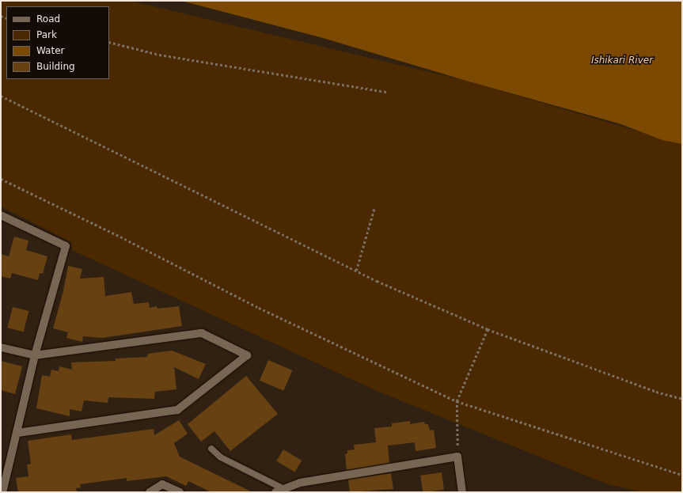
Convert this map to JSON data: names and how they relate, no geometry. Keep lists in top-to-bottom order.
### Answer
{
  "water": ["Ishikari River"],
  "legend": [
    "Road",
    "Park",
    "Water",
    "Building"
  ]
}
